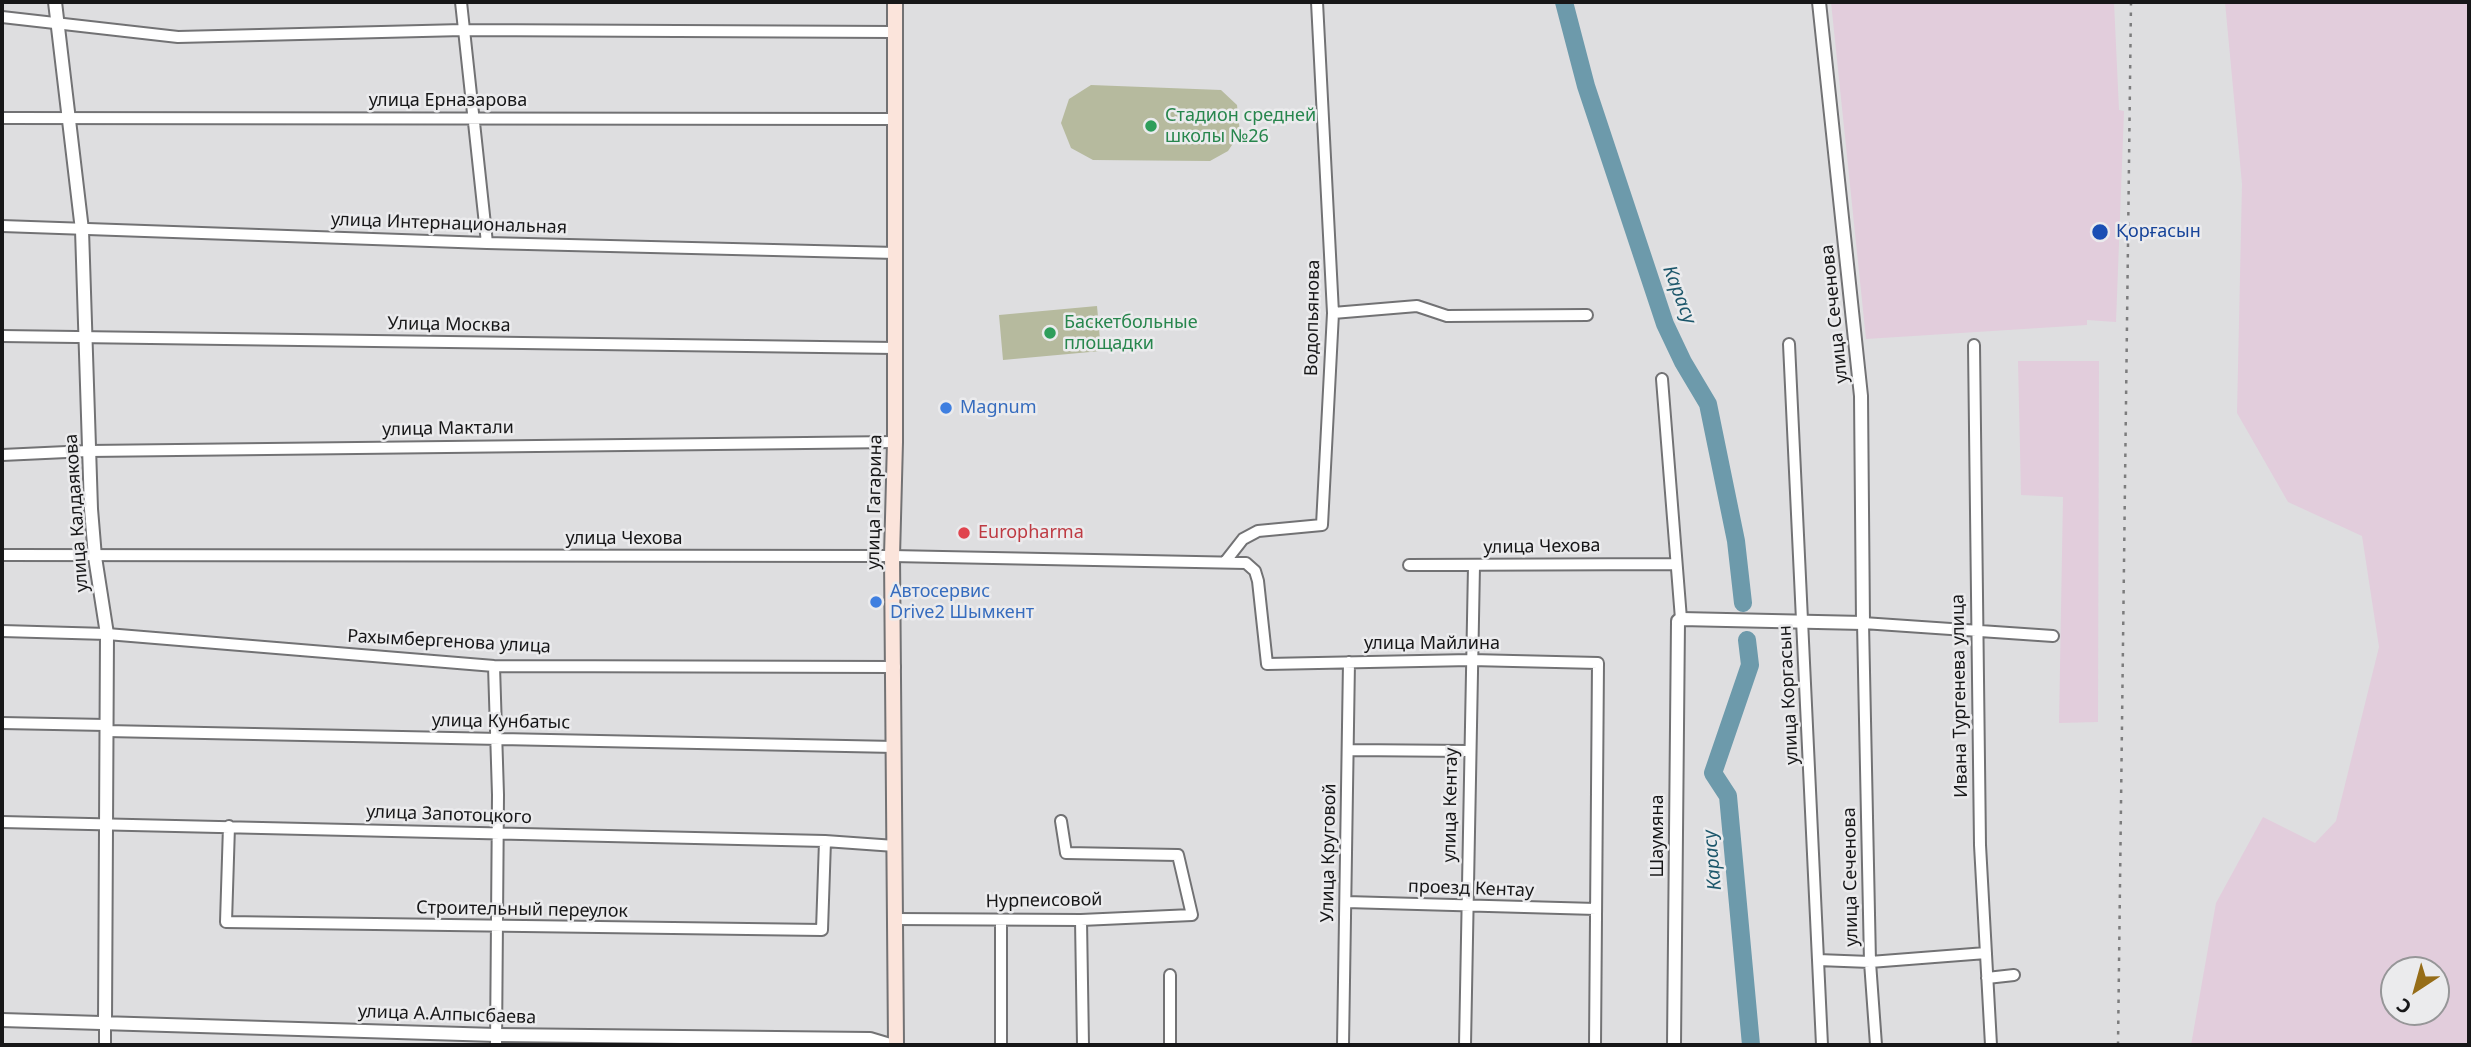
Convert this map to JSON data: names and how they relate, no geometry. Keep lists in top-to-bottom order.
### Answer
{
  "streets": {
    "main road": ["улица Гагарина"],
    "street": [
      "улица Ерназарова",
      "улица Интернациональная",
      "улица Сеченова",
      "Водопьянова",
      "Улица Москва",
      "улица Мактали",
      "улица Калдаякова",
      "улица Чехова",
      "Рахымбергенова улица",
      "улица Майлина",
      "улица Коргасын",
      "Ивана Тургенева улица",
      "улица Кунбатыс",
      "улица Кентау",
      "улица Запотоцкого",
      "Шаумяна",
      "Улица Круговой",
      "проезд Кентау",
      "Нурпеисовой",
      "Строительный переулок",
      "улица А.Алпысбаева"
    ]
  },
  "crossings": [
    ["улица Ерназарова", "улица Гагарина"],
    ["улица Ерназарова", "улица Калдаякова"],
    ["улица Интернациональная", "улица Гагарина"],
    ["улица Интернациональная", "улица Калдаякова"],
    ["Водопьянова", "улица Чехова"],
    ["Улица Москва", "улица Гагарина"],
    ["Улица Москва", "улица Калдаякова"],
    ["улица Мактали", "улица Гагарина"],
    ["улица Мактали", "улица Калдаякова"],
    ["улица Гагарина", "улица Чехова"],
    ["улица Гагарина", "Рахымбергенова улица"],
    ["улица Гагарина", "улица Кунбатыс"],
    ["улица Гагарина", "улица Запотоцкого"],
    ["улица Гагарина", "Нурпеисовой"],
    ["улица Калдаякова", "улица Чехова"],
    ["улица Калдаякова", "Рахымбергенова улица"],
    ["улица Калдаякова", "улица Кунбатыс"],
    ["улица Калдаякова", "улица Запотоцкого"],
    ["улица Калдаякова", "улица А.Алпысбаева"],
    ["улица Чехова", "улица Майлина"],
    ["улица Чехова", "улица Кентау"],
    ["улица Чехова", "Шаумяна"],
    ["улица Майлина", "улица Кентау"],
    ["улица Майлина", "Улица Круговой"],
    ["улица Майлина", "проезд Кентау"],
    ["улица Кентау", "проезд Кентау"],
    ["улица Запотоцкого", "Строительный переулок"],
    ["Улица Круговой", "проезд Кентау"]
  ],
  "water": ["Карасу"],
  "places": [
    "Стадион средней школы №26",
    "Қорғасын",
    "Баскетбольные площадки",
    "Magnum",
    "Europharma",
    "Автосервис Drive2 Шымкент"
  ],
  "north": "bottom left"
}
